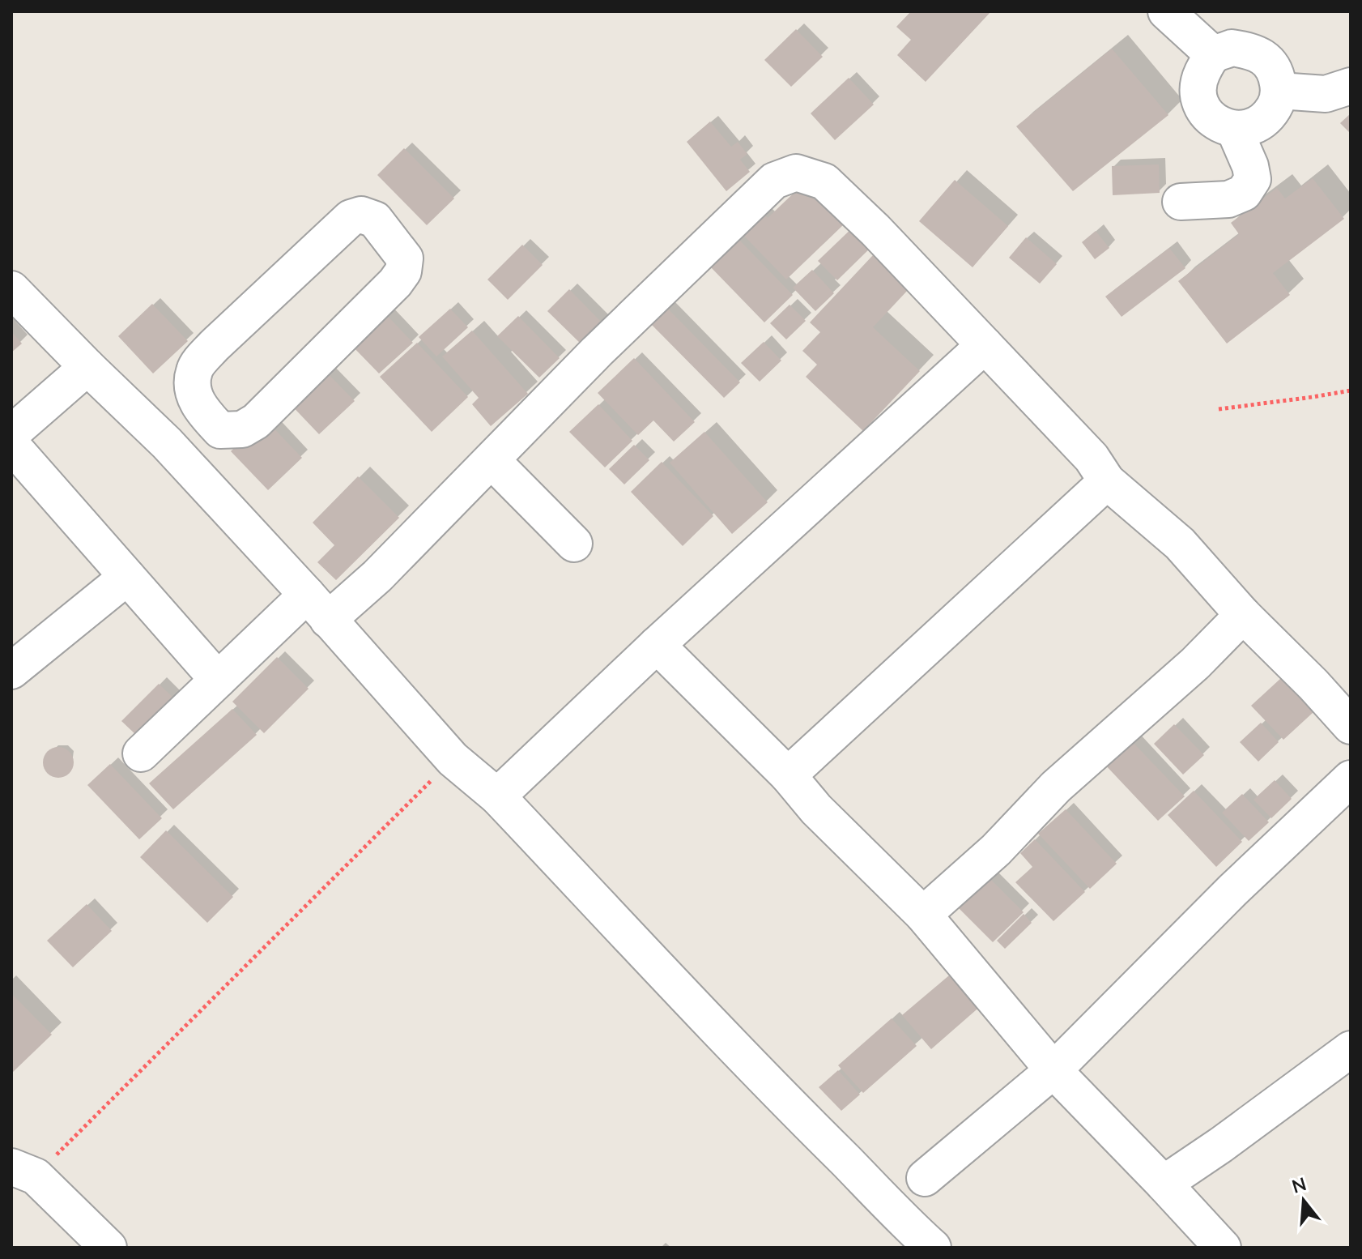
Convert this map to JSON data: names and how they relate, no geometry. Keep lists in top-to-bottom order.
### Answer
{
  "north": "top"
}
